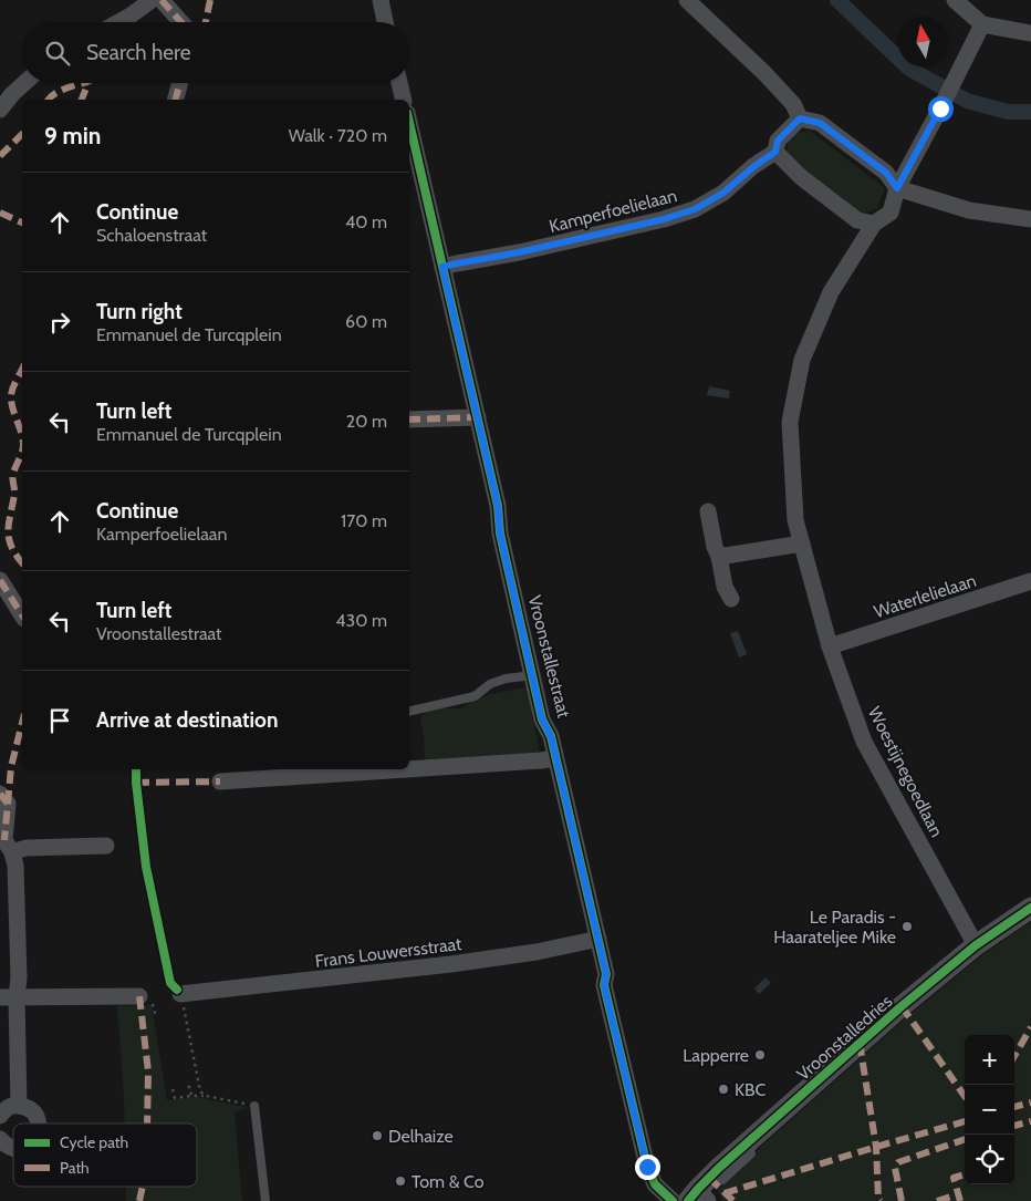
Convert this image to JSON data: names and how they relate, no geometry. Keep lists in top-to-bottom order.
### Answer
{
  "streets": {
    "street": [
      "Kamperfoelielaan",
      "Waterlelielaan",
      "Vroonstallestraat",
      "Woestijnegoedlaan",
      "Frans Louwersstraat",
      "Vroonstalledries"
    ]
  },
  "crossings": [
    ["Kamperfoelielaan", "Vroonstallestraat"],
    ["Waterlelielaan", "Woestijnegoedlaan"],
    ["Vroonstallestraat", "Frans Louwersstraat"],
    ["Woestijnegoedlaan", "Vroonstalledries"]
  ],
  "places": [
    "Le Paradis - Haarateljee Mike",
    "Lapperre",
    "KBC",
    "Delhaize",
    "Tom & Co"
  ],
  "legend": ["Cycle path", "Path"],
  "north": "top",
  "page": {
    "search": "Search here",
    "heading": ["9 min", "Walk · 720 m"],
    "list": [
      ["Continue", "Schaloenstraat", "40 m"],
      ["Turn right", "Emmanuel de Turcqplein", "60 m"],
      ["Turn left", "Emmanuel de Turcqplein", "20 m"],
      ["Continue", "Kamperfoelielaan", "170 m"],
      ["Turn left", "Vroonstallestraat", "430 m"],
      "Arrive at destination"
    ],
    "map_buttons": ["+", "−"]
  }
}
